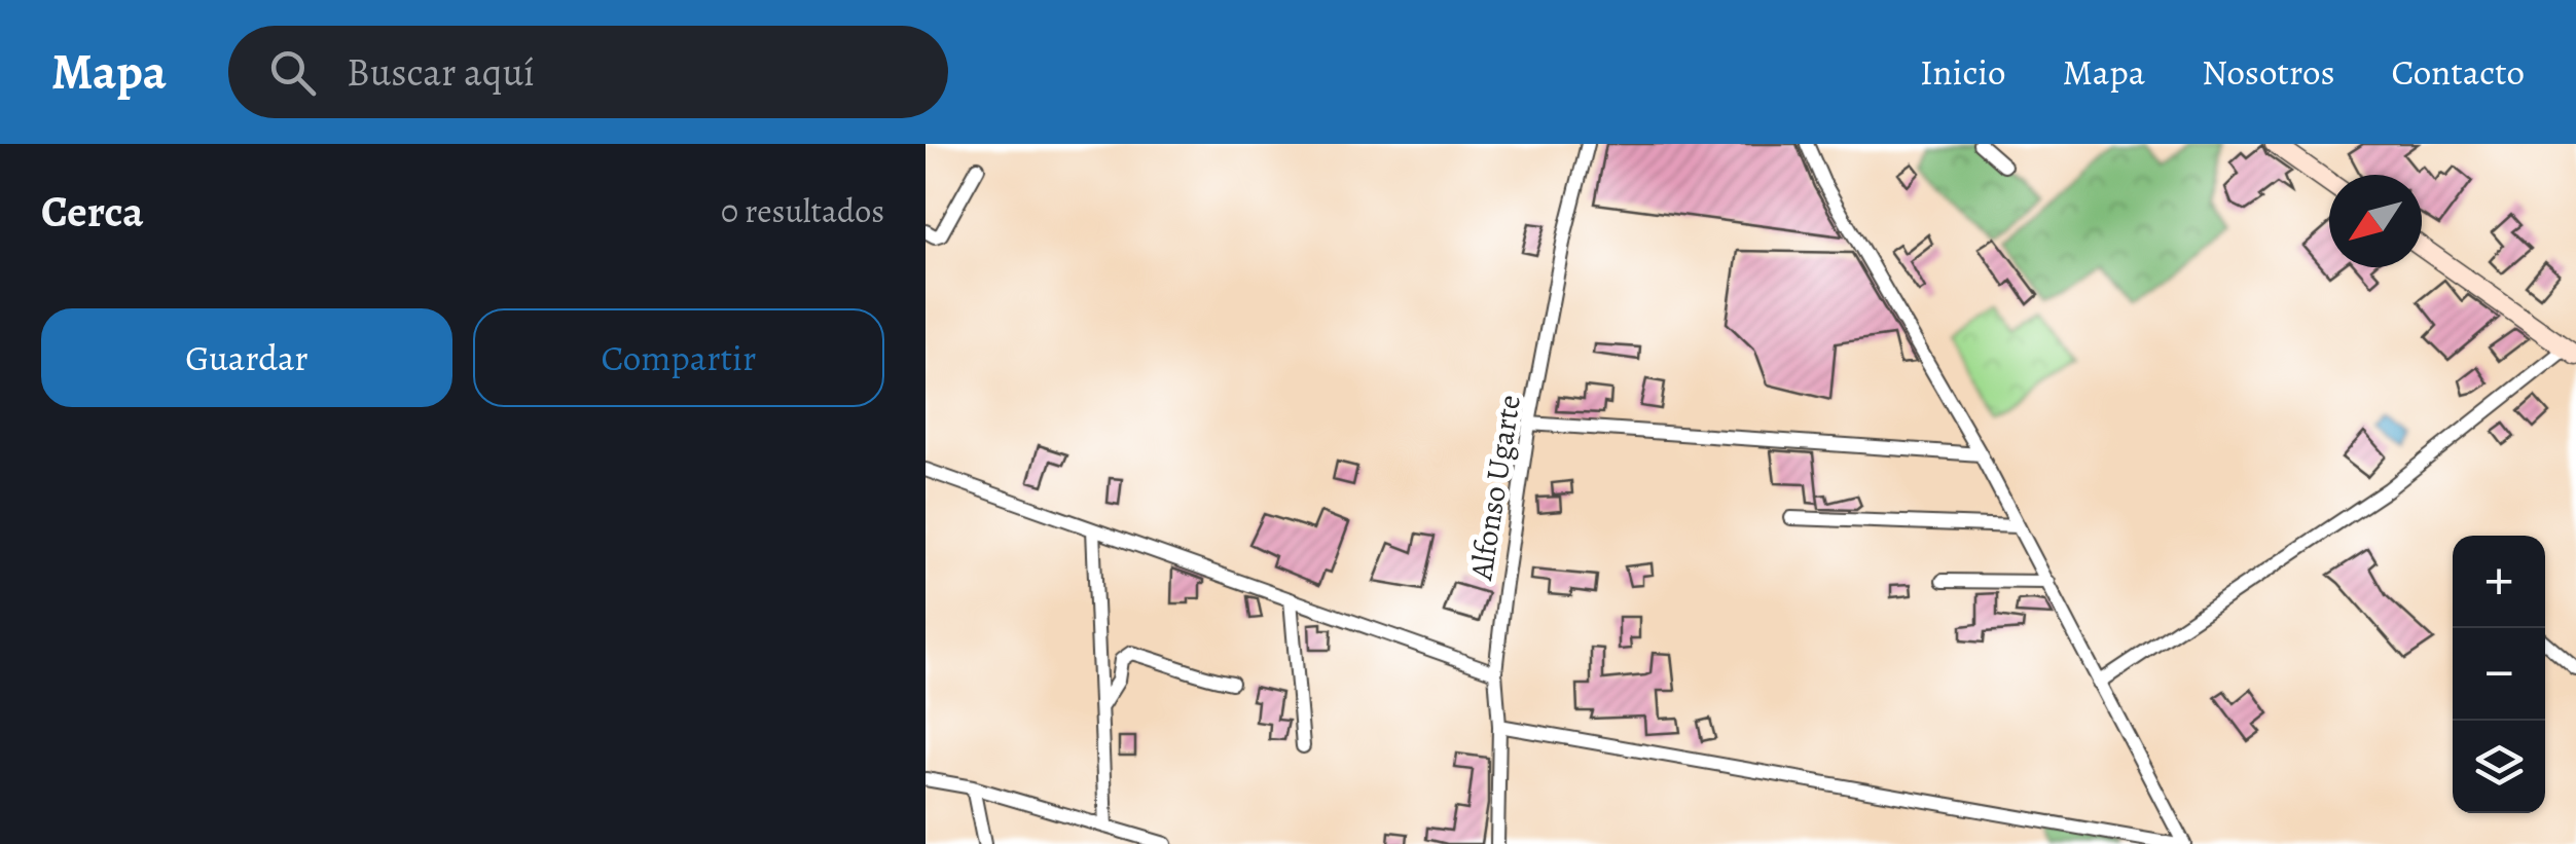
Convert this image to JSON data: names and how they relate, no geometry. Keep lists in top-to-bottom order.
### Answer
{
  "streets": {
    "street": ["Alfonso Ugarte"]
  },
  "north": "bottom left",
  "page": {
    "header": "Mapa",
    "search": "Buscar aquí",
    "nav": [
      "Inicio",
      "Mapa",
      "Nosotros",
      "Contacto"
    ],
    "heading": ["Cerca", "0 resultados"],
    "buttons": ["Guardar", "Compartir"],
    "map_buttons": ["+", "−"]
  }
}
